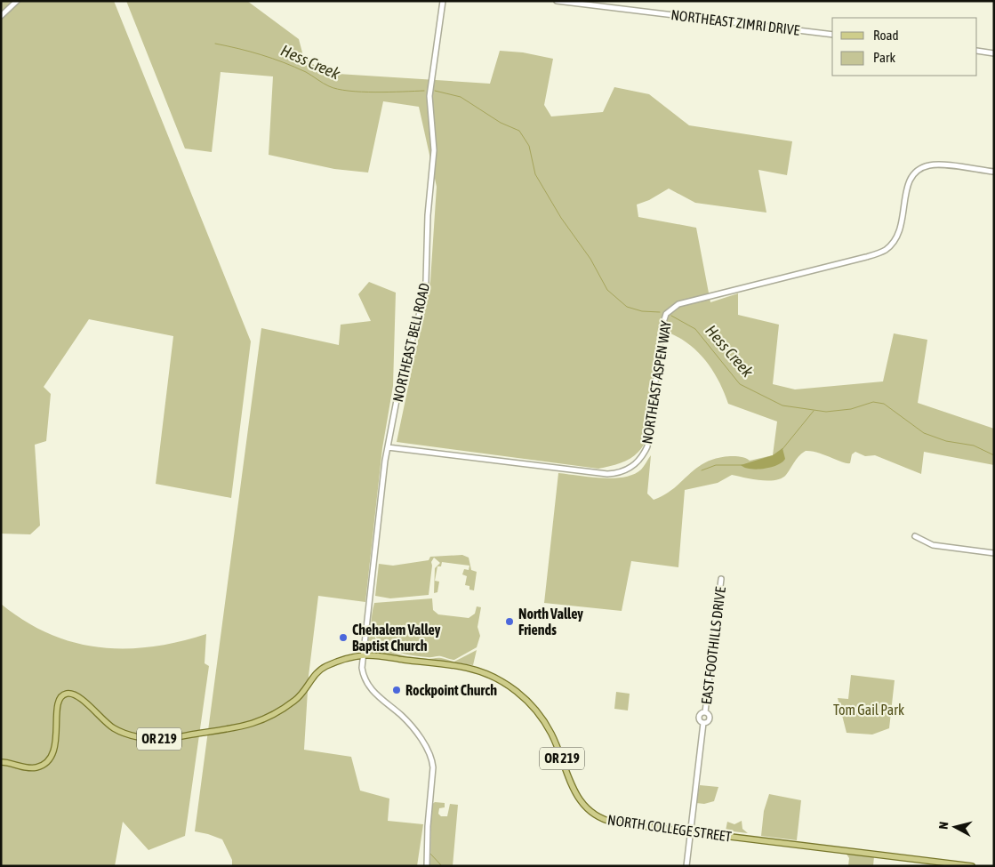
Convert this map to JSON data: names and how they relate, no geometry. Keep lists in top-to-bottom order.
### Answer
{
  "streets": {
    "main road": ["OR 219", "NORTH COLLEGE STREET"],
    "street": [
      "NORTHEAST ZIMRI DRIVE",
      "NORTHEAST BELL ROAD",
      "NORTHEAST ASPEN WAY",
      "EAST FOOTHILLS DRIVE"
    ]
  },
  "crossings": [
    ["NORTHEAST BELL ROAD", "NORTHEAST ASPEN WAY"],
    ["NORTHEAST BELL ROAD", "OR 219"],
    ["NORTHEAST BELL ROAD", "NORTH COLLEGE STREET"],
    ["EAST FOOTHILLS DRIVE", "NORTH COLLEGE STREET"],
    ["OR 219", "NORTH COLLEGE STREET"]
  ],
  "water": ["Hess Creek"],
  "parks": ["Tom Gail Park"],
  "places": ["North Valley Friends", "Chehalem Valley Baptist Church", "Rockpoint Church"],
  "legend": ["Road", "Park"],
  "north": "left"
}
